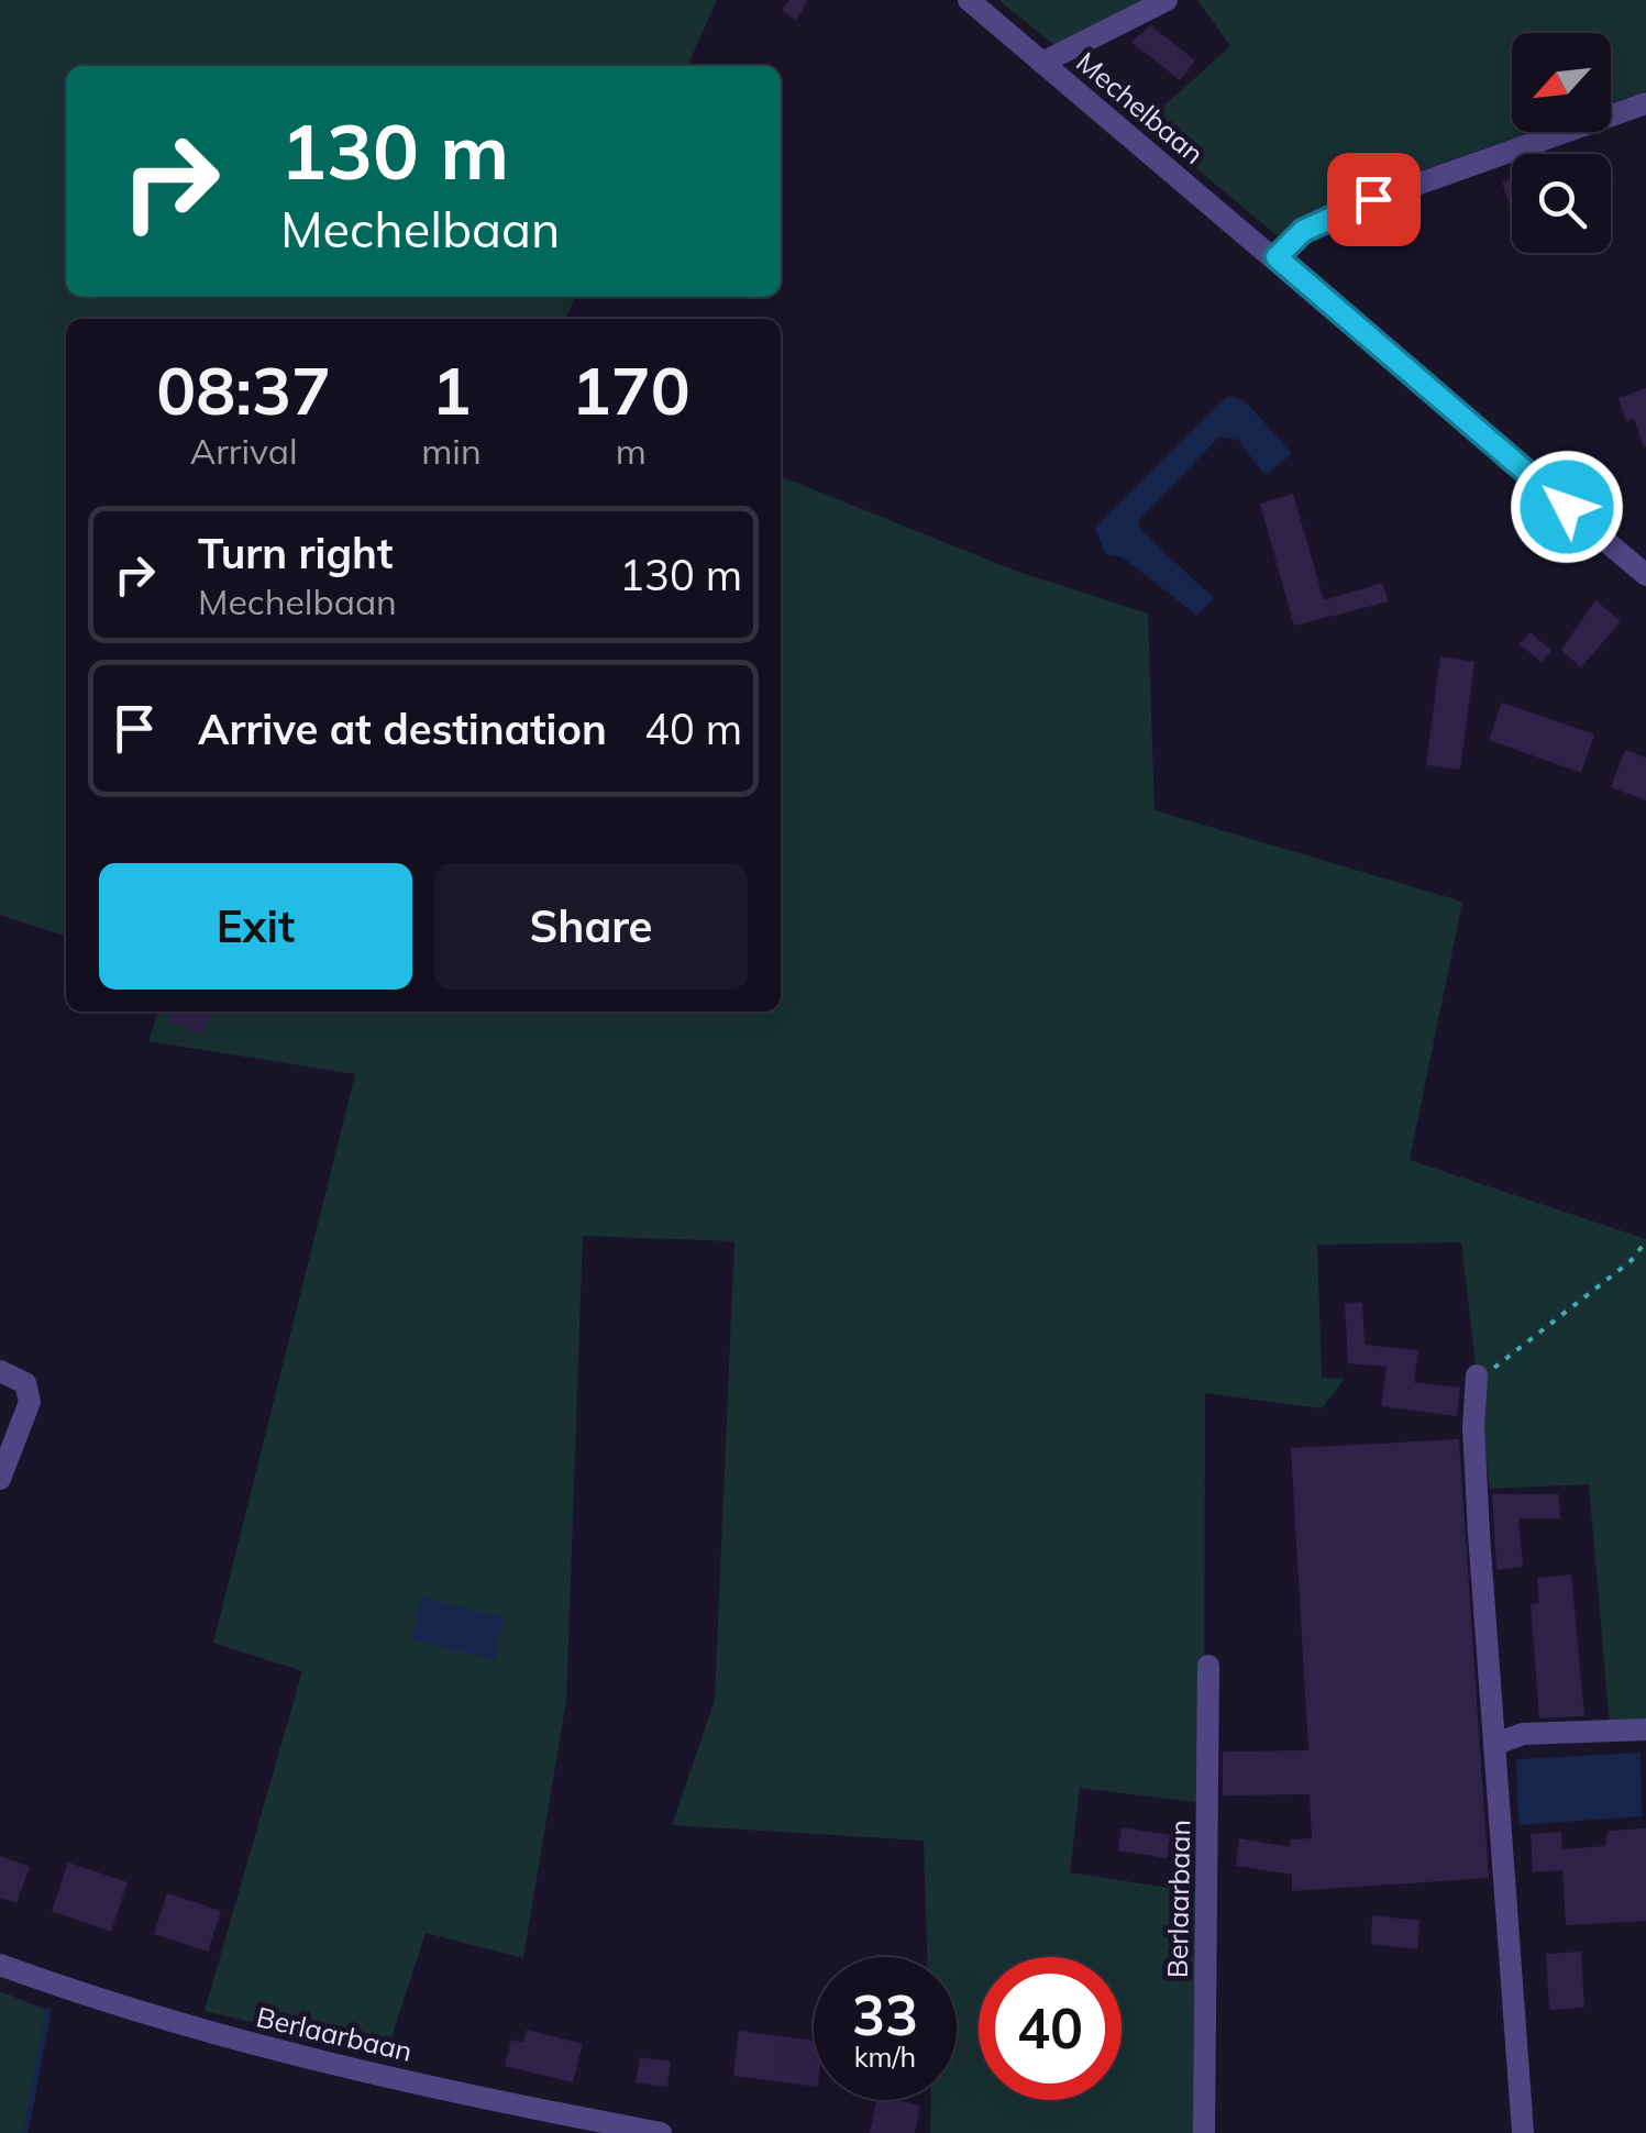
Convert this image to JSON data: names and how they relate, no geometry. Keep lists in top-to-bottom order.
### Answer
{
  "streets": {
    "street": ["Mechelbaan", "Berlaarbaan"]
  },
  "north": "bottom left",
  "page": {
    "turn": ["130 m", "Mechelbaan"],
    "eta": [
      "08:37",
      "Arrival",
      "1",
      "min",
      "170",
      "m"
    ],
    "list": [
      {
        "name": "Turn right",
        "note": "Mechelbaan",
        "value": "130 m"
      },
      {
        "name": "Arrive at destination",
        "value": "40 m"
      }
    ],
    "buttons": ["Exit", "Share"],
    "speed": "33 km/h",
    "limit": "40"
  }
}
